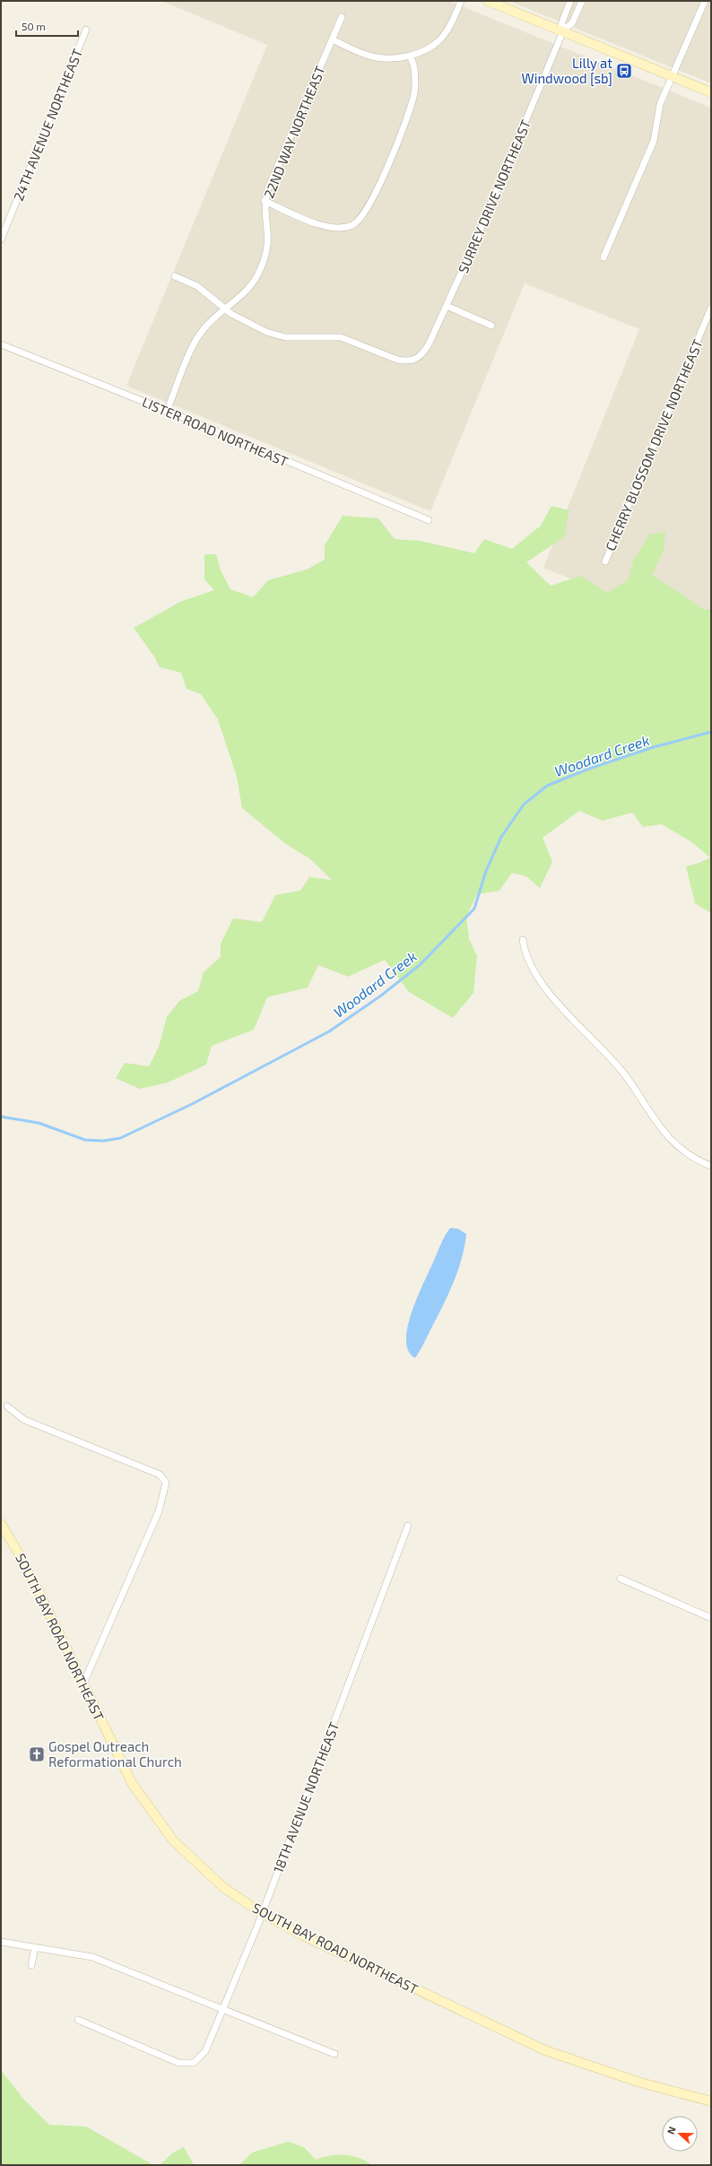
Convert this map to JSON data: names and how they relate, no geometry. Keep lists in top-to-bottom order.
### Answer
{
  "streets": {
    "street": [
      "24TH AVENUE NORTHEAST",
      "22ND WAY NORTHEAST",
      "SURREY DRIVE NORTHEAST",
      "LISTER ROAD NORTHEAST",
      "CHERRY BLOSSOM DRIVE NORTHEAST",
      "SOUTH BAY ROAD NORTHEAST",
      "18TH AVENUE NORTHEAST"
    ]
  },
  "crossings": [
    ["22ND WAY NORTHEAST", "SURREY DRIVE NORTHEAST"],
    ["22ND WAY NORTHEAST", "LISTER ROAD NORTHEAST"],
    ["SOUTH BAY ROAD NORTHEAST", "18TH AVENUE NORTHEAST"]
  ],
  "water": ["Woodard Creek"],
  "places": {
    "bus stop": ["Lilly at Windwood [sb]"],
    "church": ["Gospel Outreach Reformational Church"]
  },
  "scale_bar": "50 m",
  "north": "left"
}
